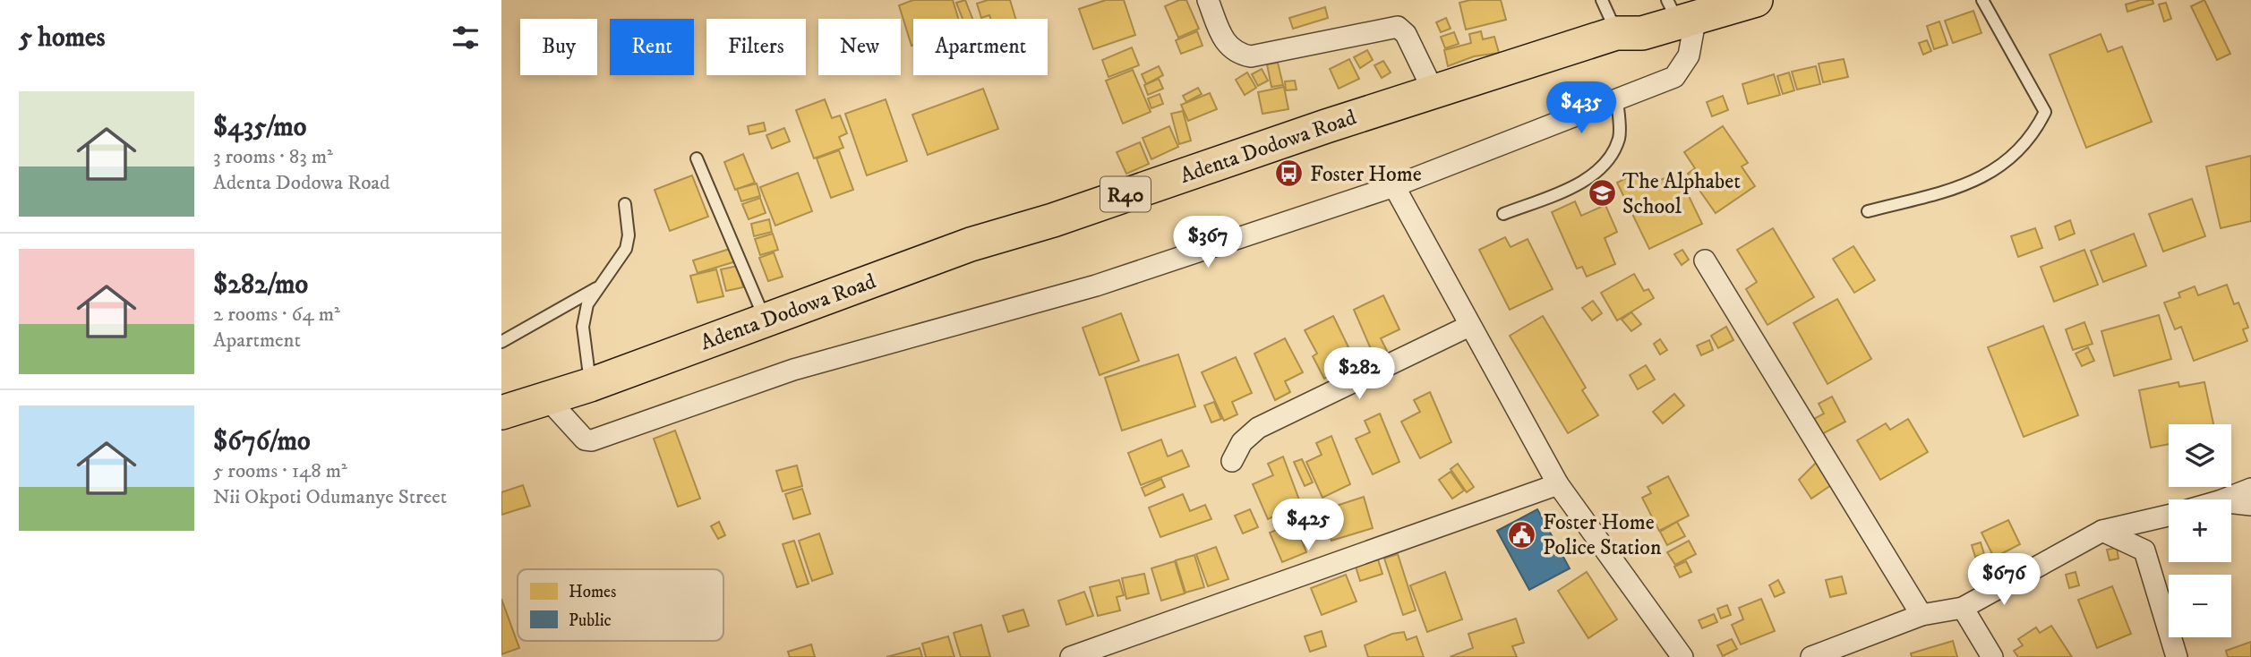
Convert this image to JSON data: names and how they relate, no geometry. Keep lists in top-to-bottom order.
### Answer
{
  "streets": {
    "main road": ["Adenta Dodowa Road", "R40"]
  },
  "places": {
    "bus stop": ["Foster Home"],
    "school or university": ["The Alphabet School"],
    "public building": ["Foster Home Police Station"]
  },
  "legend": ["Homes", "Public"],
  "page": {
    "heading": "5 homes",
    "chip": [
      "Buy",
      "Rent",
      "Filters",
      "New",
      "Apartment"
    ],
    "list": [
      {
        "name": "$435/mo",
        "note": "3 rooms · 83 m² · Adenta Dodowa Road"
      },
      {
        "name": "$282/mo",
        "note": "2 rooms · 64 m² · Apartment"
      },
      {
        "name": "$676/mo",
        "note": "5 rooms · 148 m² · Nii Okpoti Odumanye Street"
      }
    ],
    "price": [
      "$435",
      "$367",
      "$282",
      "$425",
      "$676"
    ],
    "map_buttons": ["+", "−"]
  }
}
